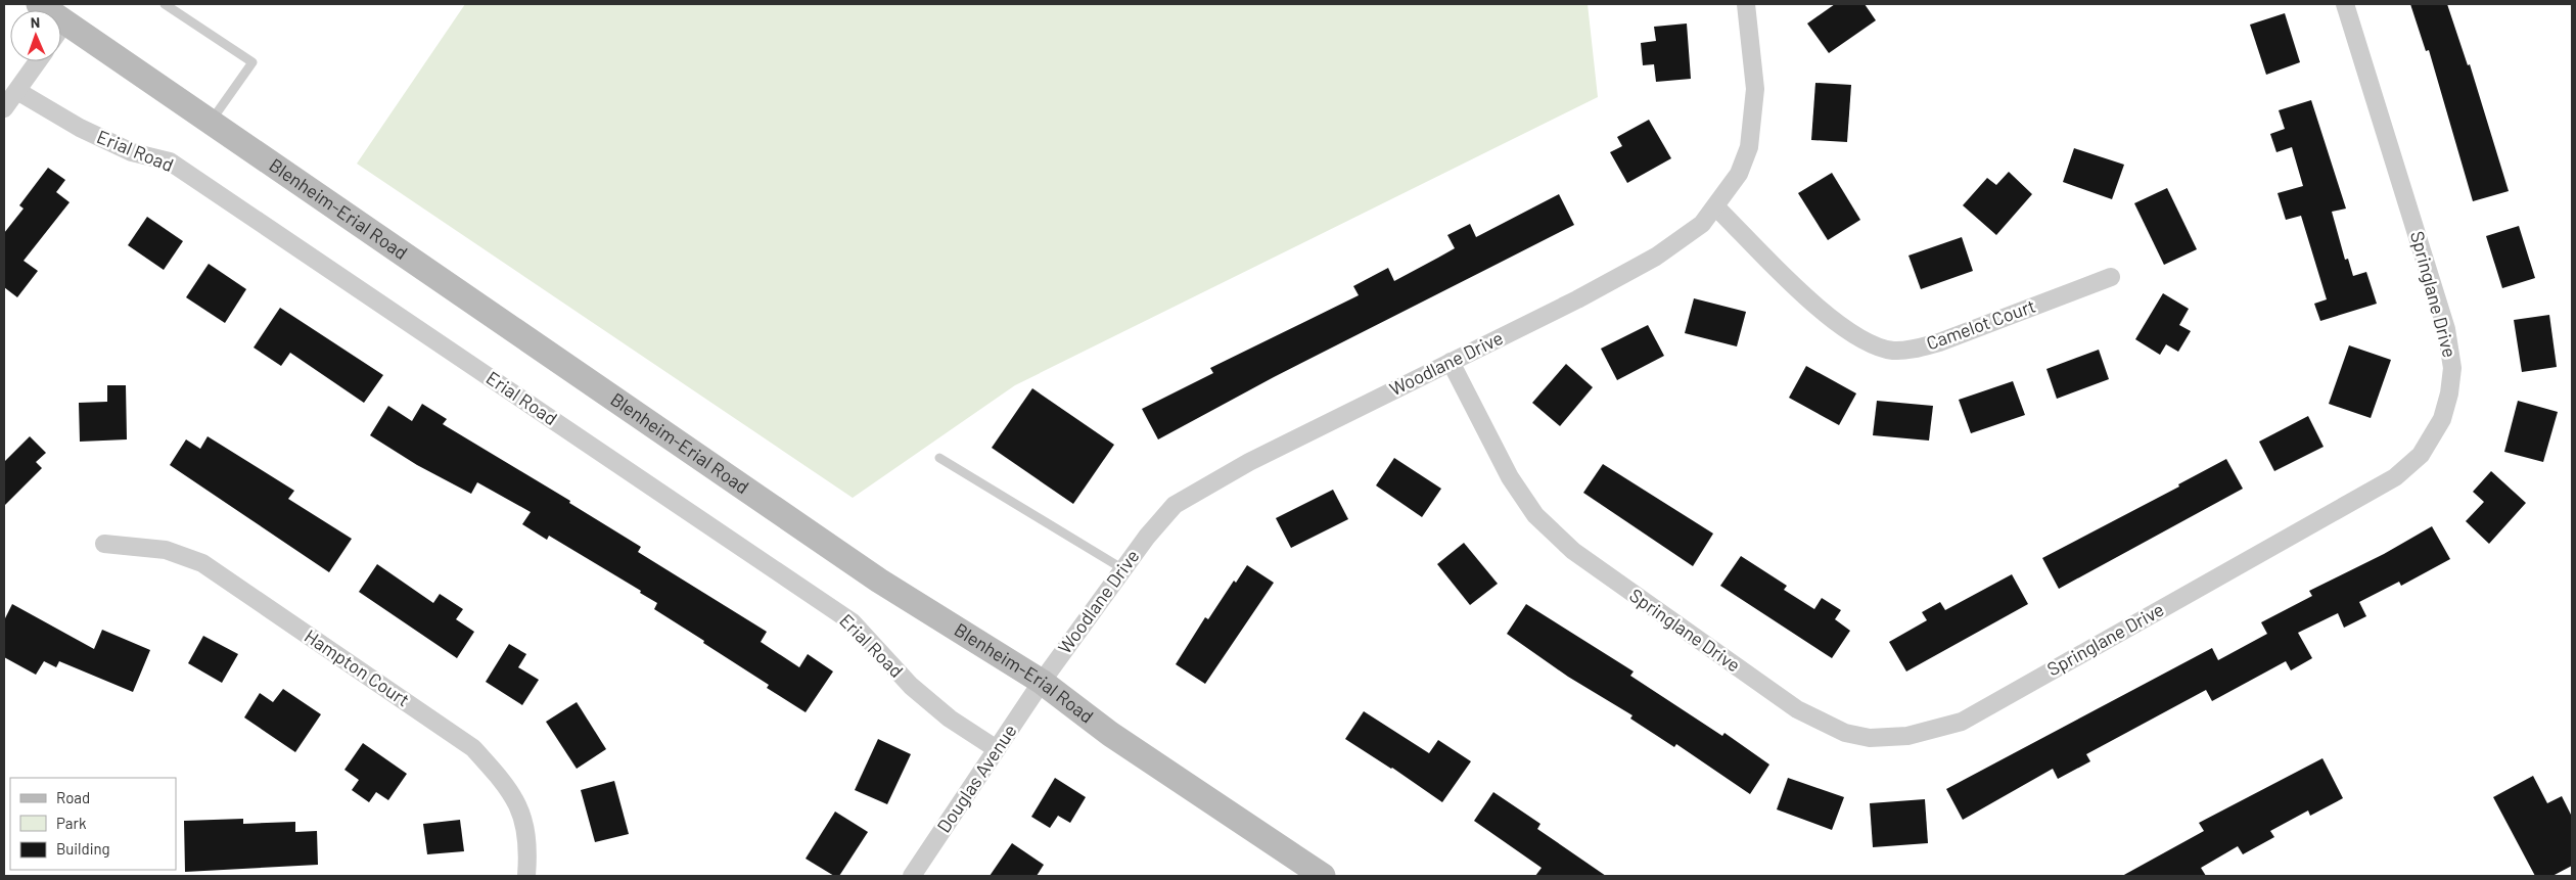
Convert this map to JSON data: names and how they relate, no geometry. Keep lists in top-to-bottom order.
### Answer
{
  "streets": {
    "main road": ["Blenheim-Erial Road"],
    "street": [
      "Erial Road",
      "Springlane Drive",
      "Camelot Court",
      "Woodlane Drive",
      "Hampton Court",
      "Douglas Avenue"
    ]
  },
  "crossings": [
    ["Erial Road", "Douglas Avenue"],
    ["Blenheim-Erial Road", "Woodlane Drive"],
    ["Blenheim-Erial Road", "Douglas Avenue"],
    ["Springlane Drive", "Woodlane Drive"],
    ["Camelot Court", "Woodlane Drive"],
    ["Woodlane Drive", "Douglas Avenue"]
  ],
  "legend": ["Road", "Park", "Building"],
  "north": "top"
}
